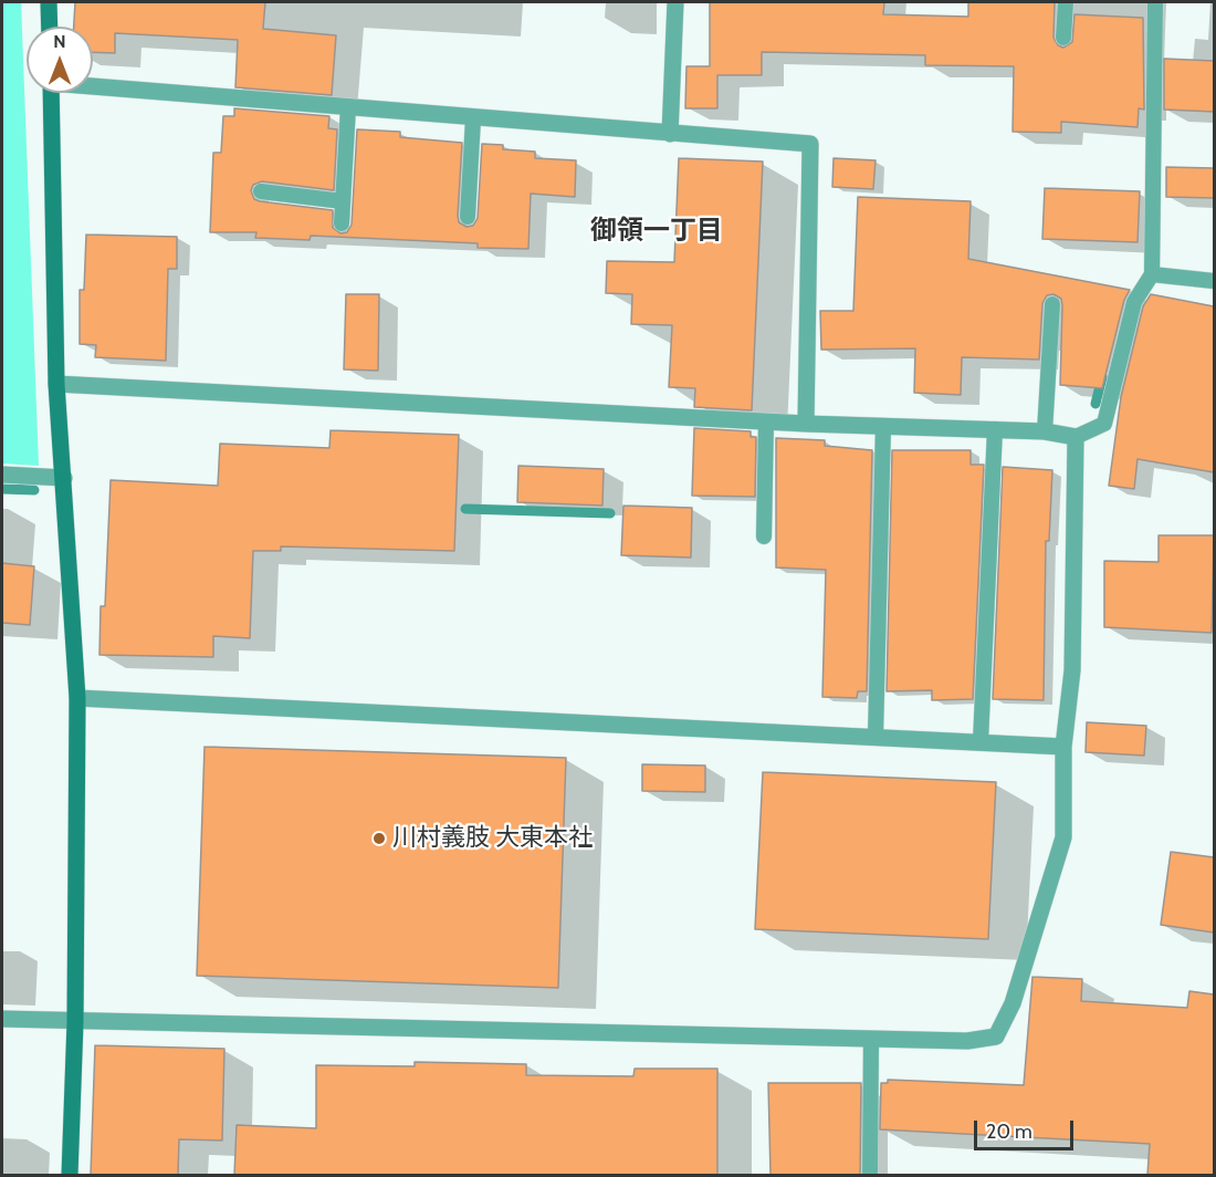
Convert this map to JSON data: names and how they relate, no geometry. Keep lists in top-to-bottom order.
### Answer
{
  "districts": ["御領一丁目"],
  "places": ["川村義肢 大東本社"],
  "scale_bar": "20 m",
  "north": "top"
}
